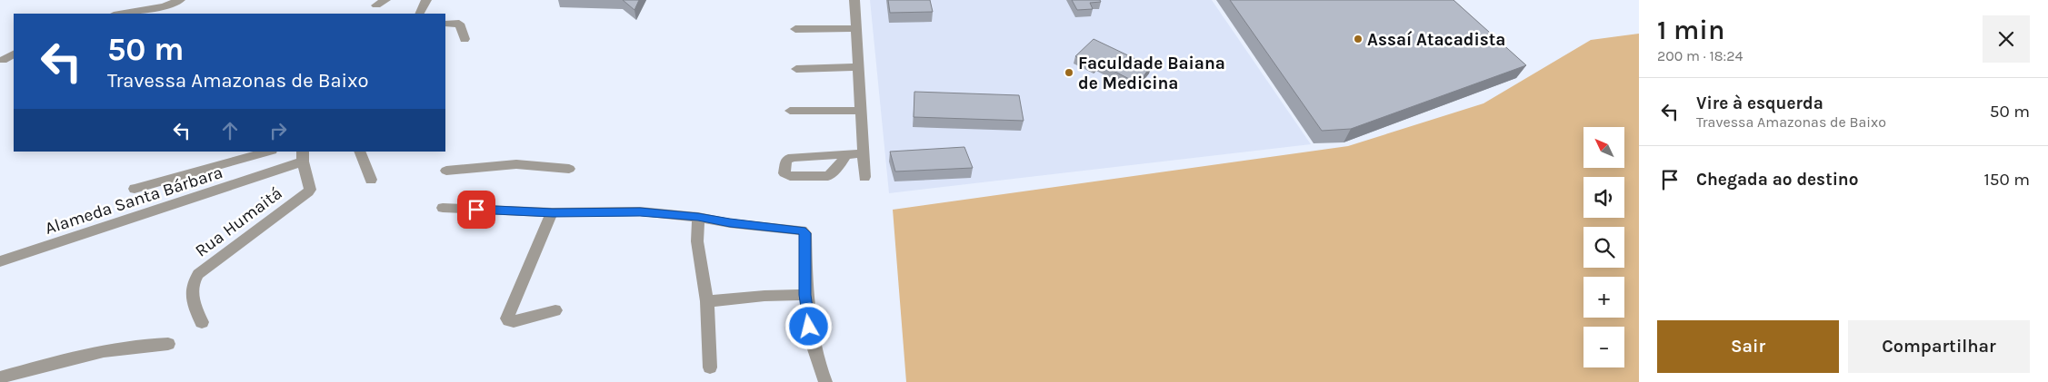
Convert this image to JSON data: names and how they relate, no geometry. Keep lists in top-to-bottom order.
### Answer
{
  "streets": {
    "street": ["Alameda Santa Bárbara", "Rua Humaitá"]
  },
  "crossings": [
    ["Alameda Santa Bárbara", "Rua Humaitá"]
  ],
  "places": ["Assaí Atacadista", "Faculdade Baiana de Medicina"],
  "north": "top left",
  "page": {
    "heading": ["1 min", "200 m · 18:24"],
    "turn": ["50 m", "Travessa Amazonas de Baixo"],
    "list": [
      {
        "name": "Vire à esquerda",
        "note": "Travessa Amazonas de Baixo",
        "value": "50 m"
      },
      {
        "name": "Chegada ao destino",
        "value": "150 m"
      }
    ],
    "map_buttons": ["+", "−"],
    "buttons": ["Sair", "Compartilhar"]
  }
}
